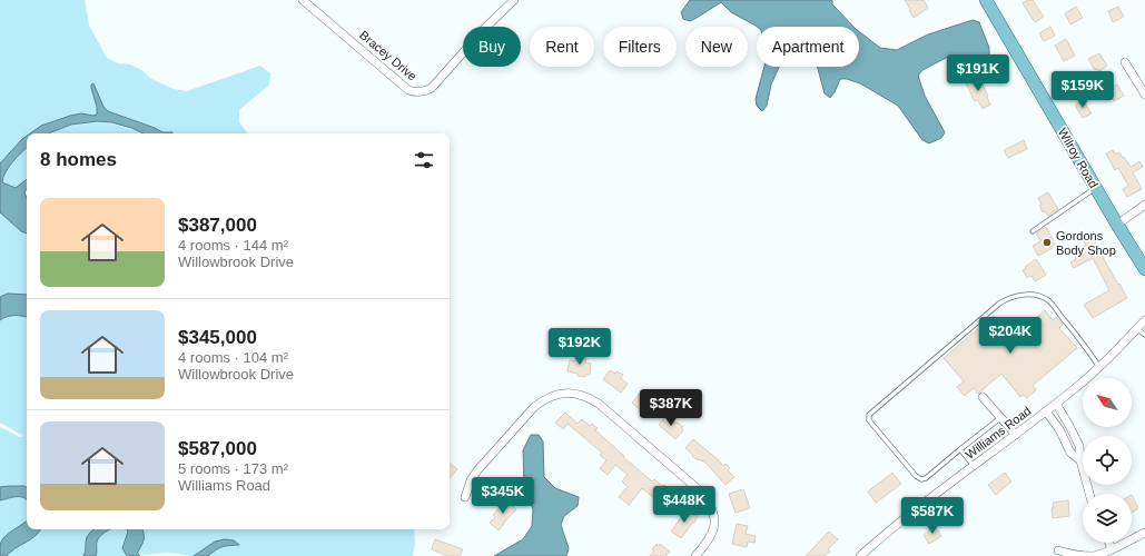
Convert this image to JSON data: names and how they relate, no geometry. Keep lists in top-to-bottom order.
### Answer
{
  "streets": {
    "main road": ["Wilroy Road"],
    "street": ["Bracey Drive", "Williams Road"]
  },
  "places": ["Gordons Body Shop"],
  "north": "top left",
  "page": {
    "chip": [
      "Buy",
      "Rent",
      "Filters",
      "New",
      "Apartment"
    ],
    "price": [
      "$191K",
      "$159K",
      "$204K",
      "$192K",
      "$387K",
      "$345K",
      "$448K",
      "$587K"
    ],
    "heading": "8 homes",
    "list": [
      {
        "name": "$387,000",
        "note": "4 rooms · 144 m² · Willowbrook Drive"
      },
      {
        "name": "$345,000",
        "note": "4 rooms · 104 m² · Willowbrook Drive"
      },
      {
        "name": "$587,000",
        "note": "5 rooms · 173 m² · Williams Road"
      }
    ]
  }
}
